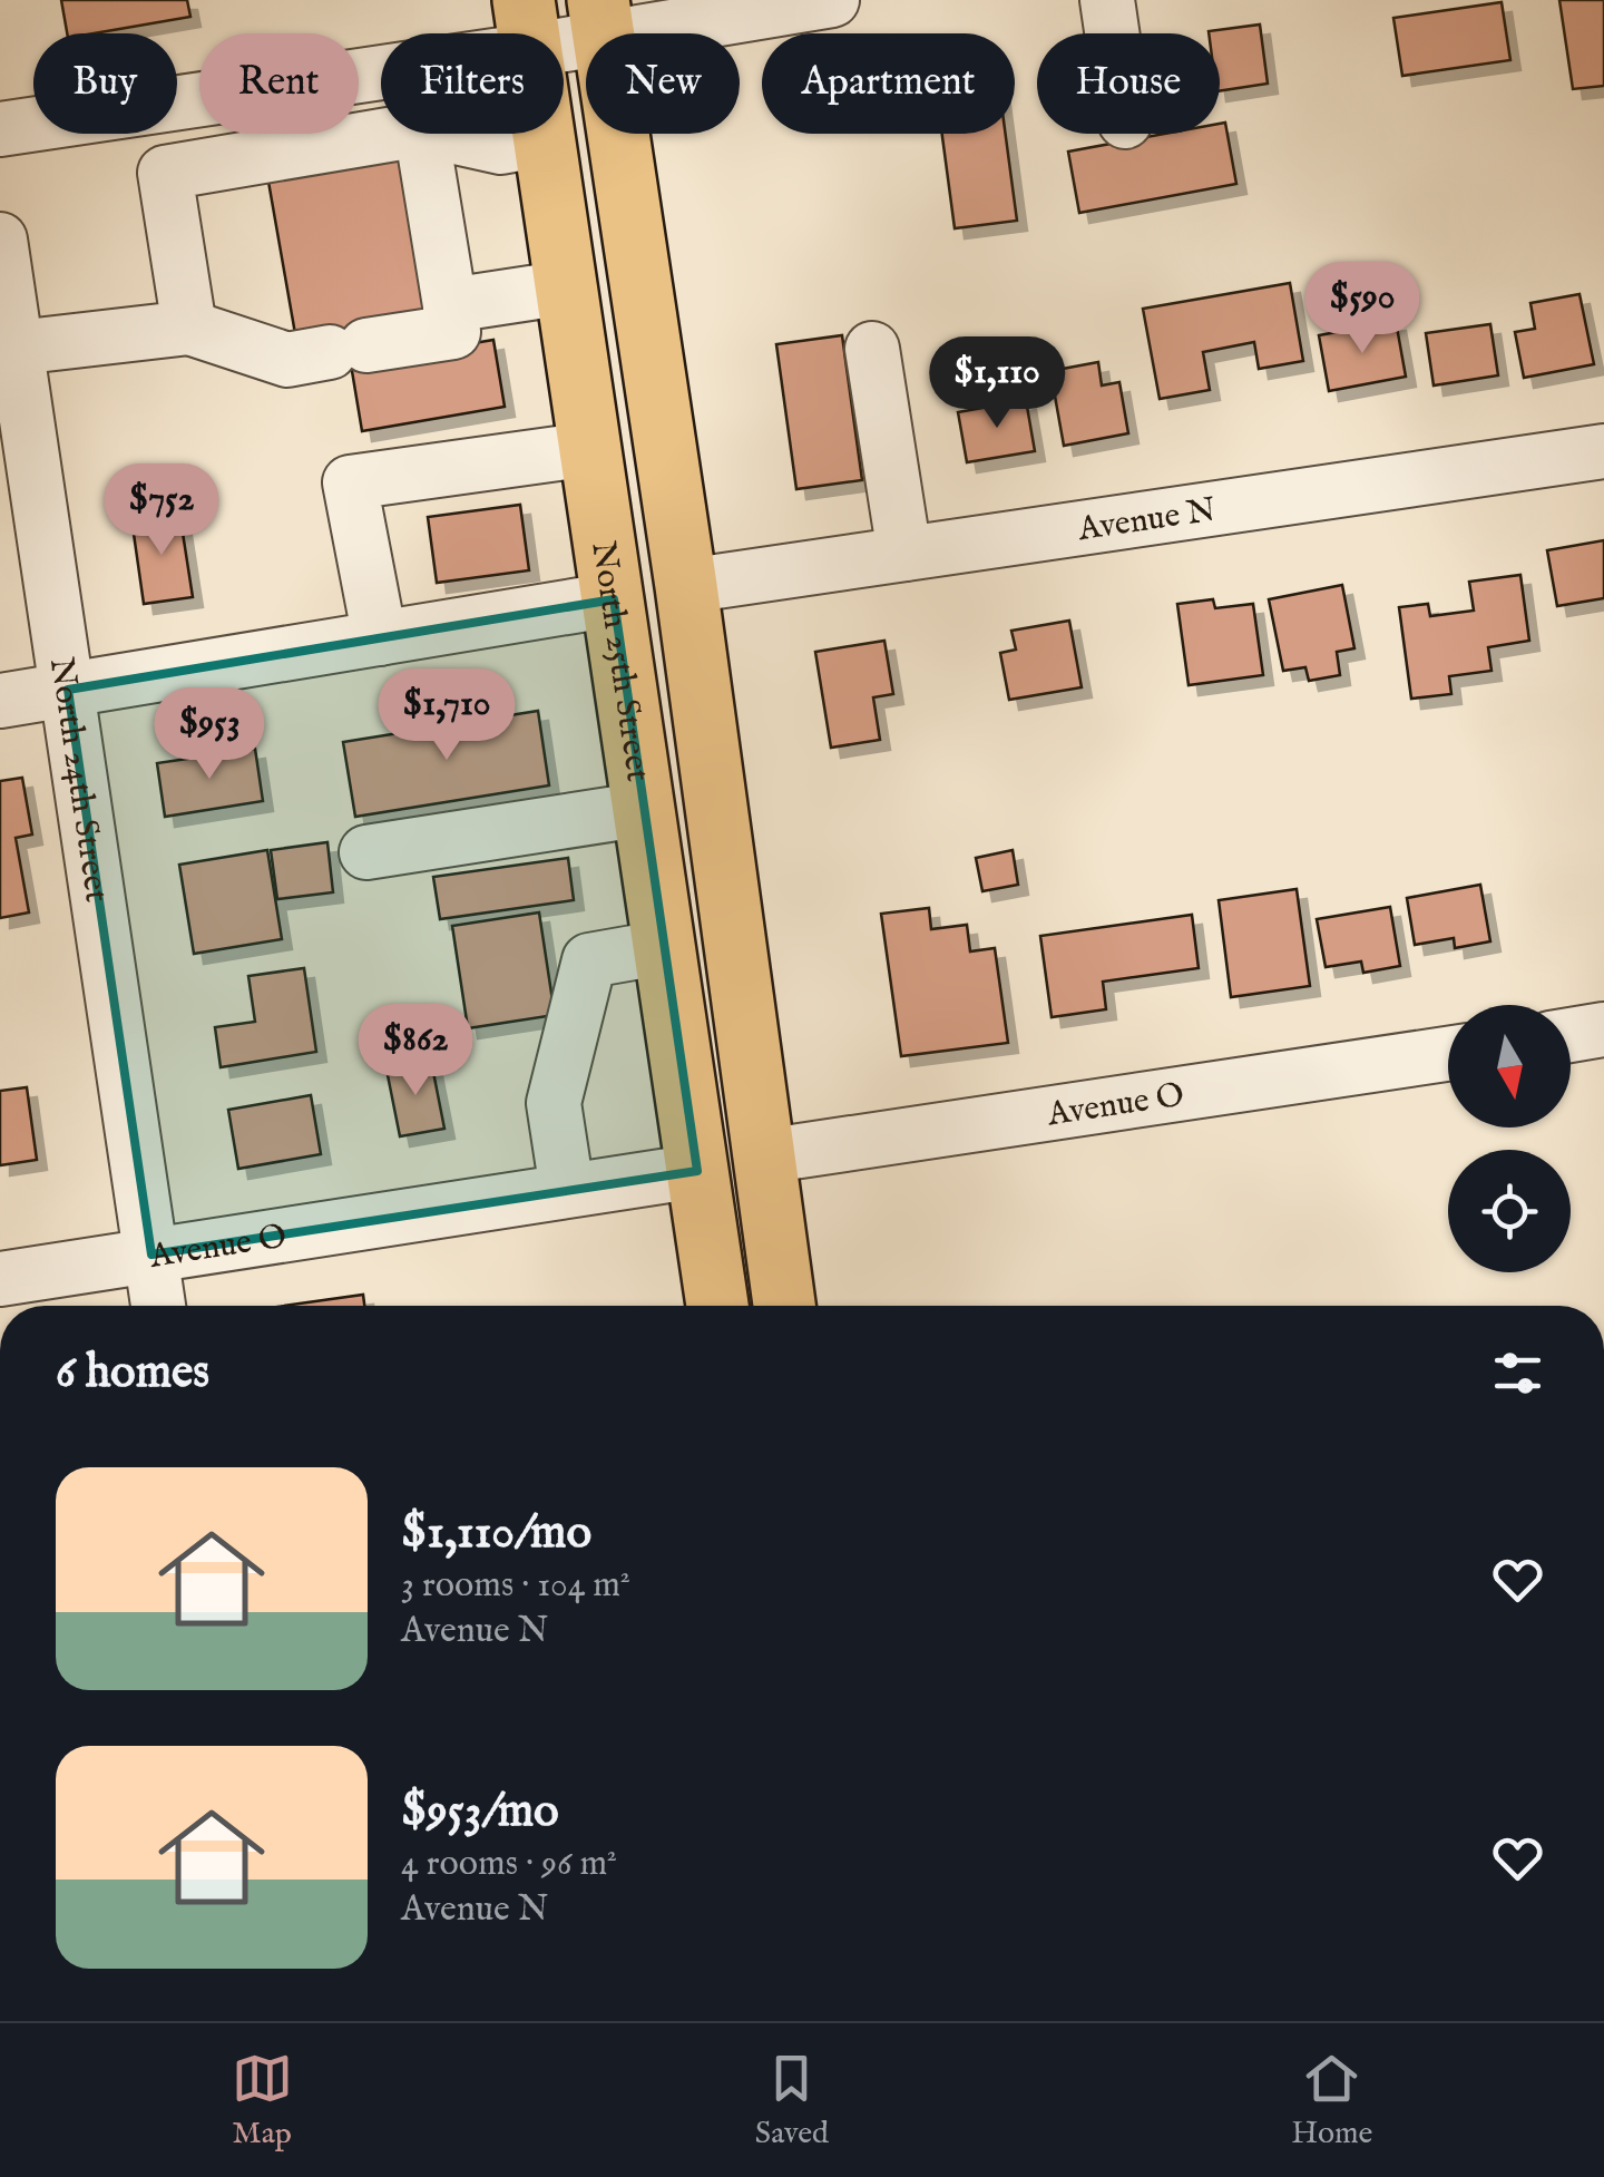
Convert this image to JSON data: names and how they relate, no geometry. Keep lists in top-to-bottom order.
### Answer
{
  "streets": {
    "main road": ["North 25th Street"],
    "street": ["Avenue N", "North 24th Street", "Avenue O"]
  },
  "crossings": [
    ["North 25th Street", "Avenue O"],
    ["North 24th Street", "Avenue O"]
  ],
  "north": "bottom",
  "page": {
    "chip": [
      "Buy",
      "Rent",
      "Filters",
      "New",
      "Apartment",
      "House"
    ],
    "price": [
      "$590",
      "$1,110",
      "$752",
      "$1,710",
      "$953",
      "$862"
    ],
    "heading": "6 homes",
    "list": [
      {
        "name": "$1,110/mo",
        "note": "3 rooms · 104 m² · Avenue N"
      },
      {
        "name": "$953/mo",
        "note": "4 rooms · 96 m² · Avenue N"
      }
    ],
    "tabs": ["Map", "Saved", "Home"]
  }
}
